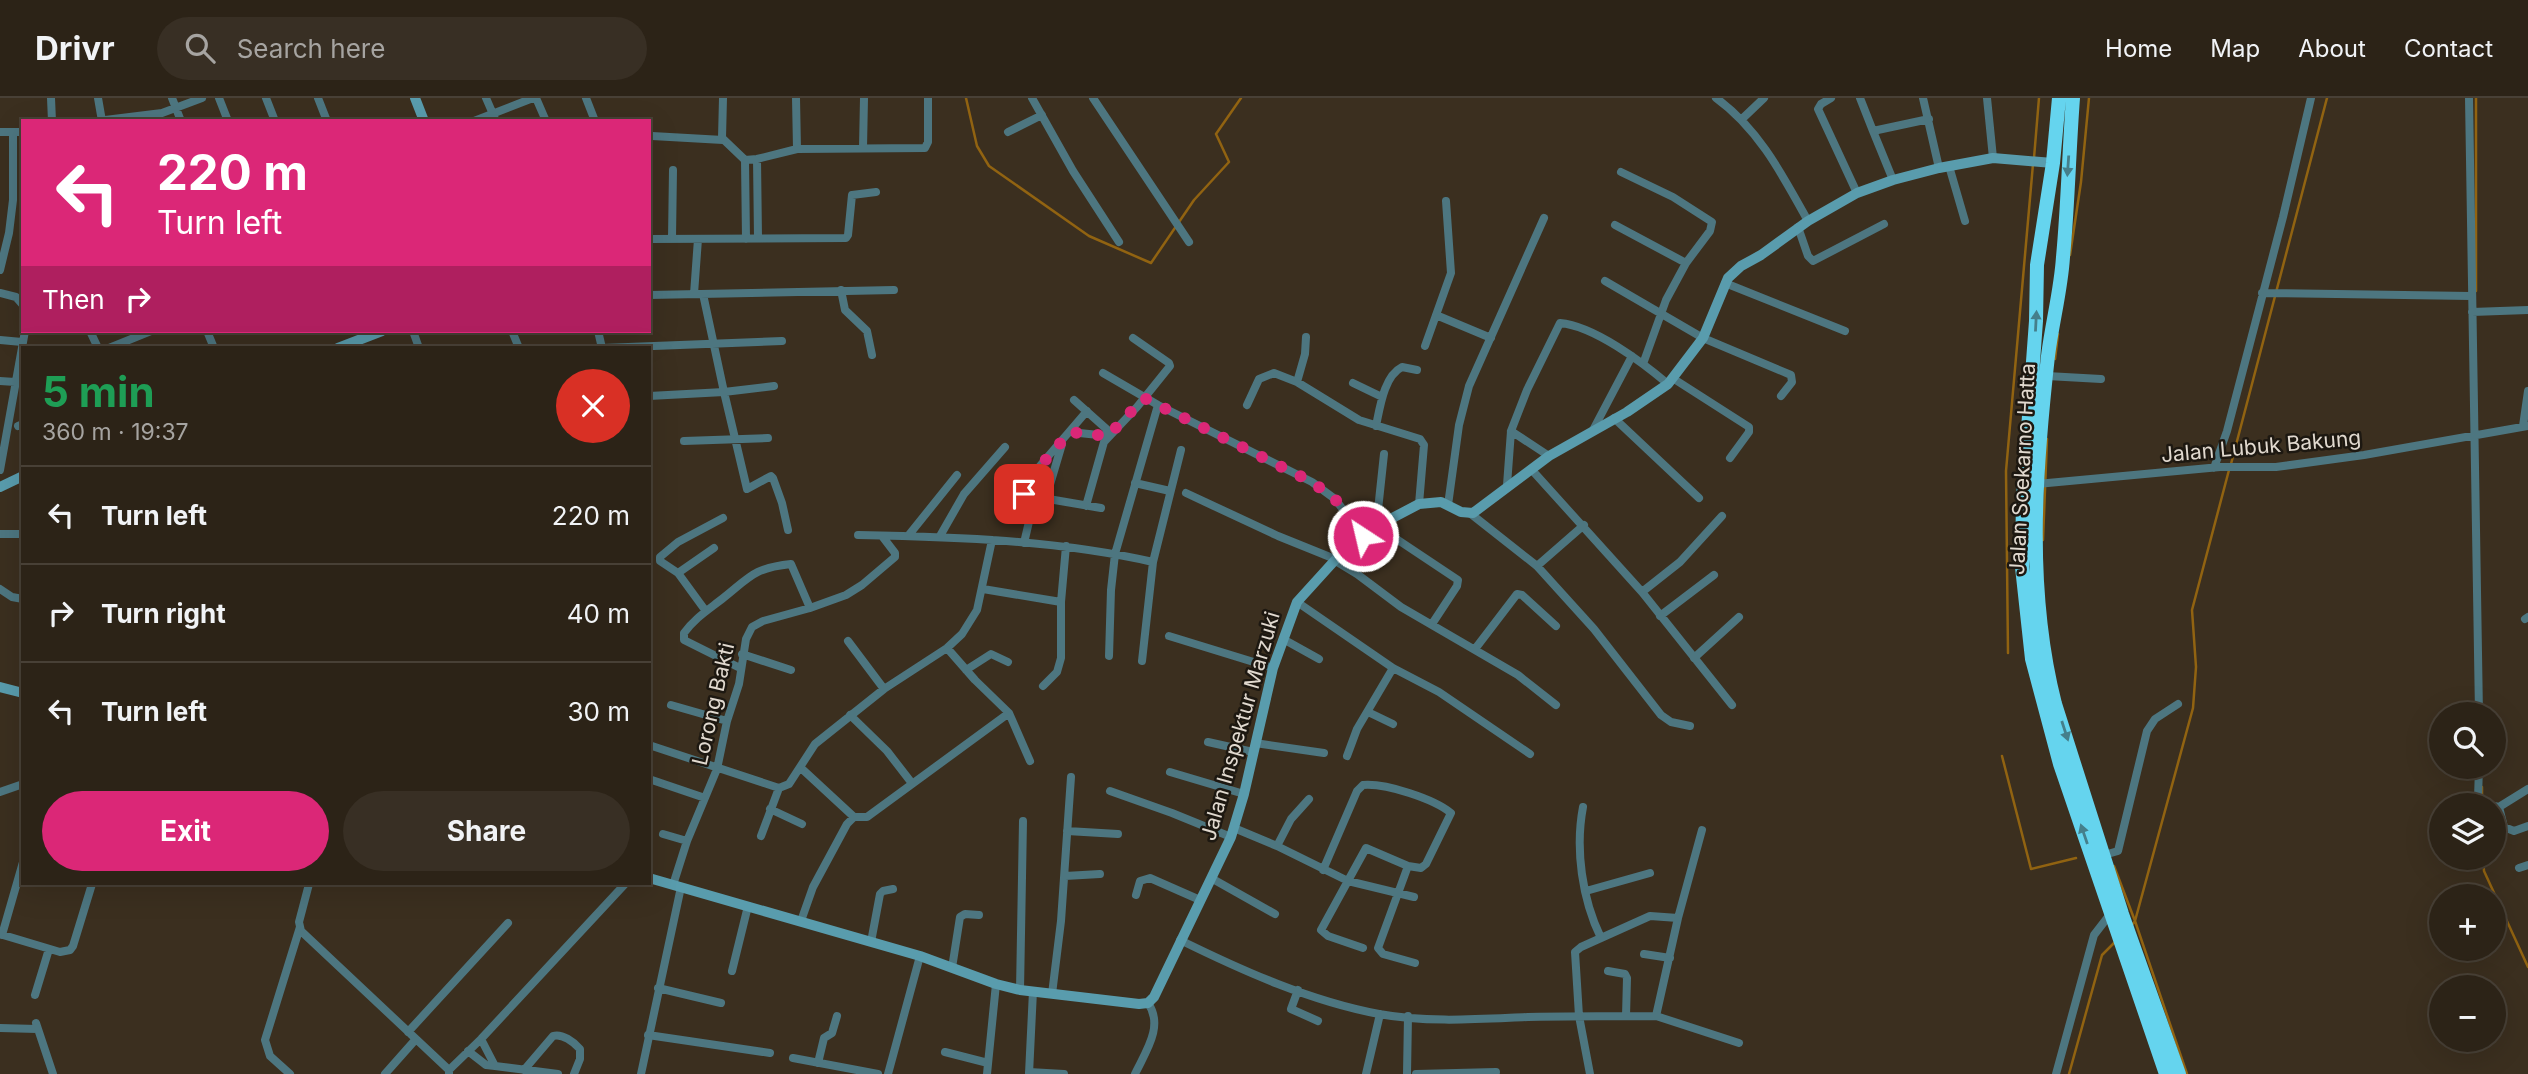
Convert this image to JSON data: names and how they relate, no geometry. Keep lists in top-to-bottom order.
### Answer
{
  "streets": {
    "highway": ["Jalan Soekarno Hatta"],
    "street": ["Jalan Lubuk Bakung", "Lorong Bakti", "Jalan Inspektur Marzuki"]
  },
  "crossings": [
    ["Jalan Lubuk Bakung", "Jalan Soekarno Hatta"]
  ],
  "page": {
    "header": "Drivr",
    "search": "Search here",
    "nav": [
      "Home",
      "Map",
      "About",
      "Contact"
    ],
    "turn": ["220 m", "Turn left"],
    "then": "Then",
    "heading": ["5 min", "360 m · 19:37"],
    "list": [
      {
        "name": "Turn left",
        "value": "220 m"
      },
      {
        "name": "Turn right",
        "value": "40 m"
      },
      {
        "name": "Turn left",
        "value": "30 m"
      }
    ],
    "map_buttons": ["+", "−"],
    "buttons": ["Exit", "Share"]
  }
}
